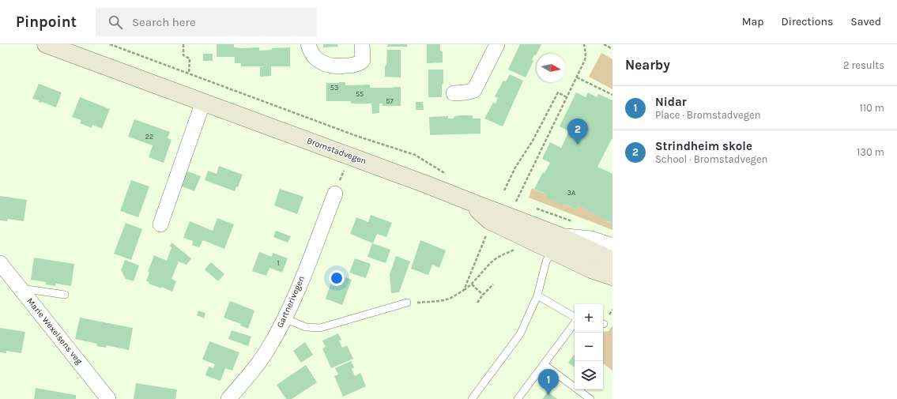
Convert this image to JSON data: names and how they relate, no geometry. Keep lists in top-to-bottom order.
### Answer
{
  "streets": {
    "main road": ["Bromstadvegen"],
    "street": ["Gartnerivegen", "Marie Wexelsens veg"]
  },
  "house_numbers": [
    "53",
    "55",
    "57",
    "22",
    "3A",
    "1"
  ],
  "north": "right",
  "page": {
    "header": "Pinpoint",
    "search": "Search here",
    "nav": ["Map", "Directions", "Saved"],
    "heading": ["Nearby", "2 results"],
    "list": [
      {
        "mark": "1",
        "name": "Nidar",
        "note": "Place · Bromstadvegen",
        "value": "110 m"
      },
      {
        "mark": "2",
        "name": "Strindheim skole",
        "note": "School · Bromstadvegen",
        "value": "130 m"
      }
    ],
    "pins": ["2", "1"],
    "map_buttons": ["+", "−"]
  }
}
